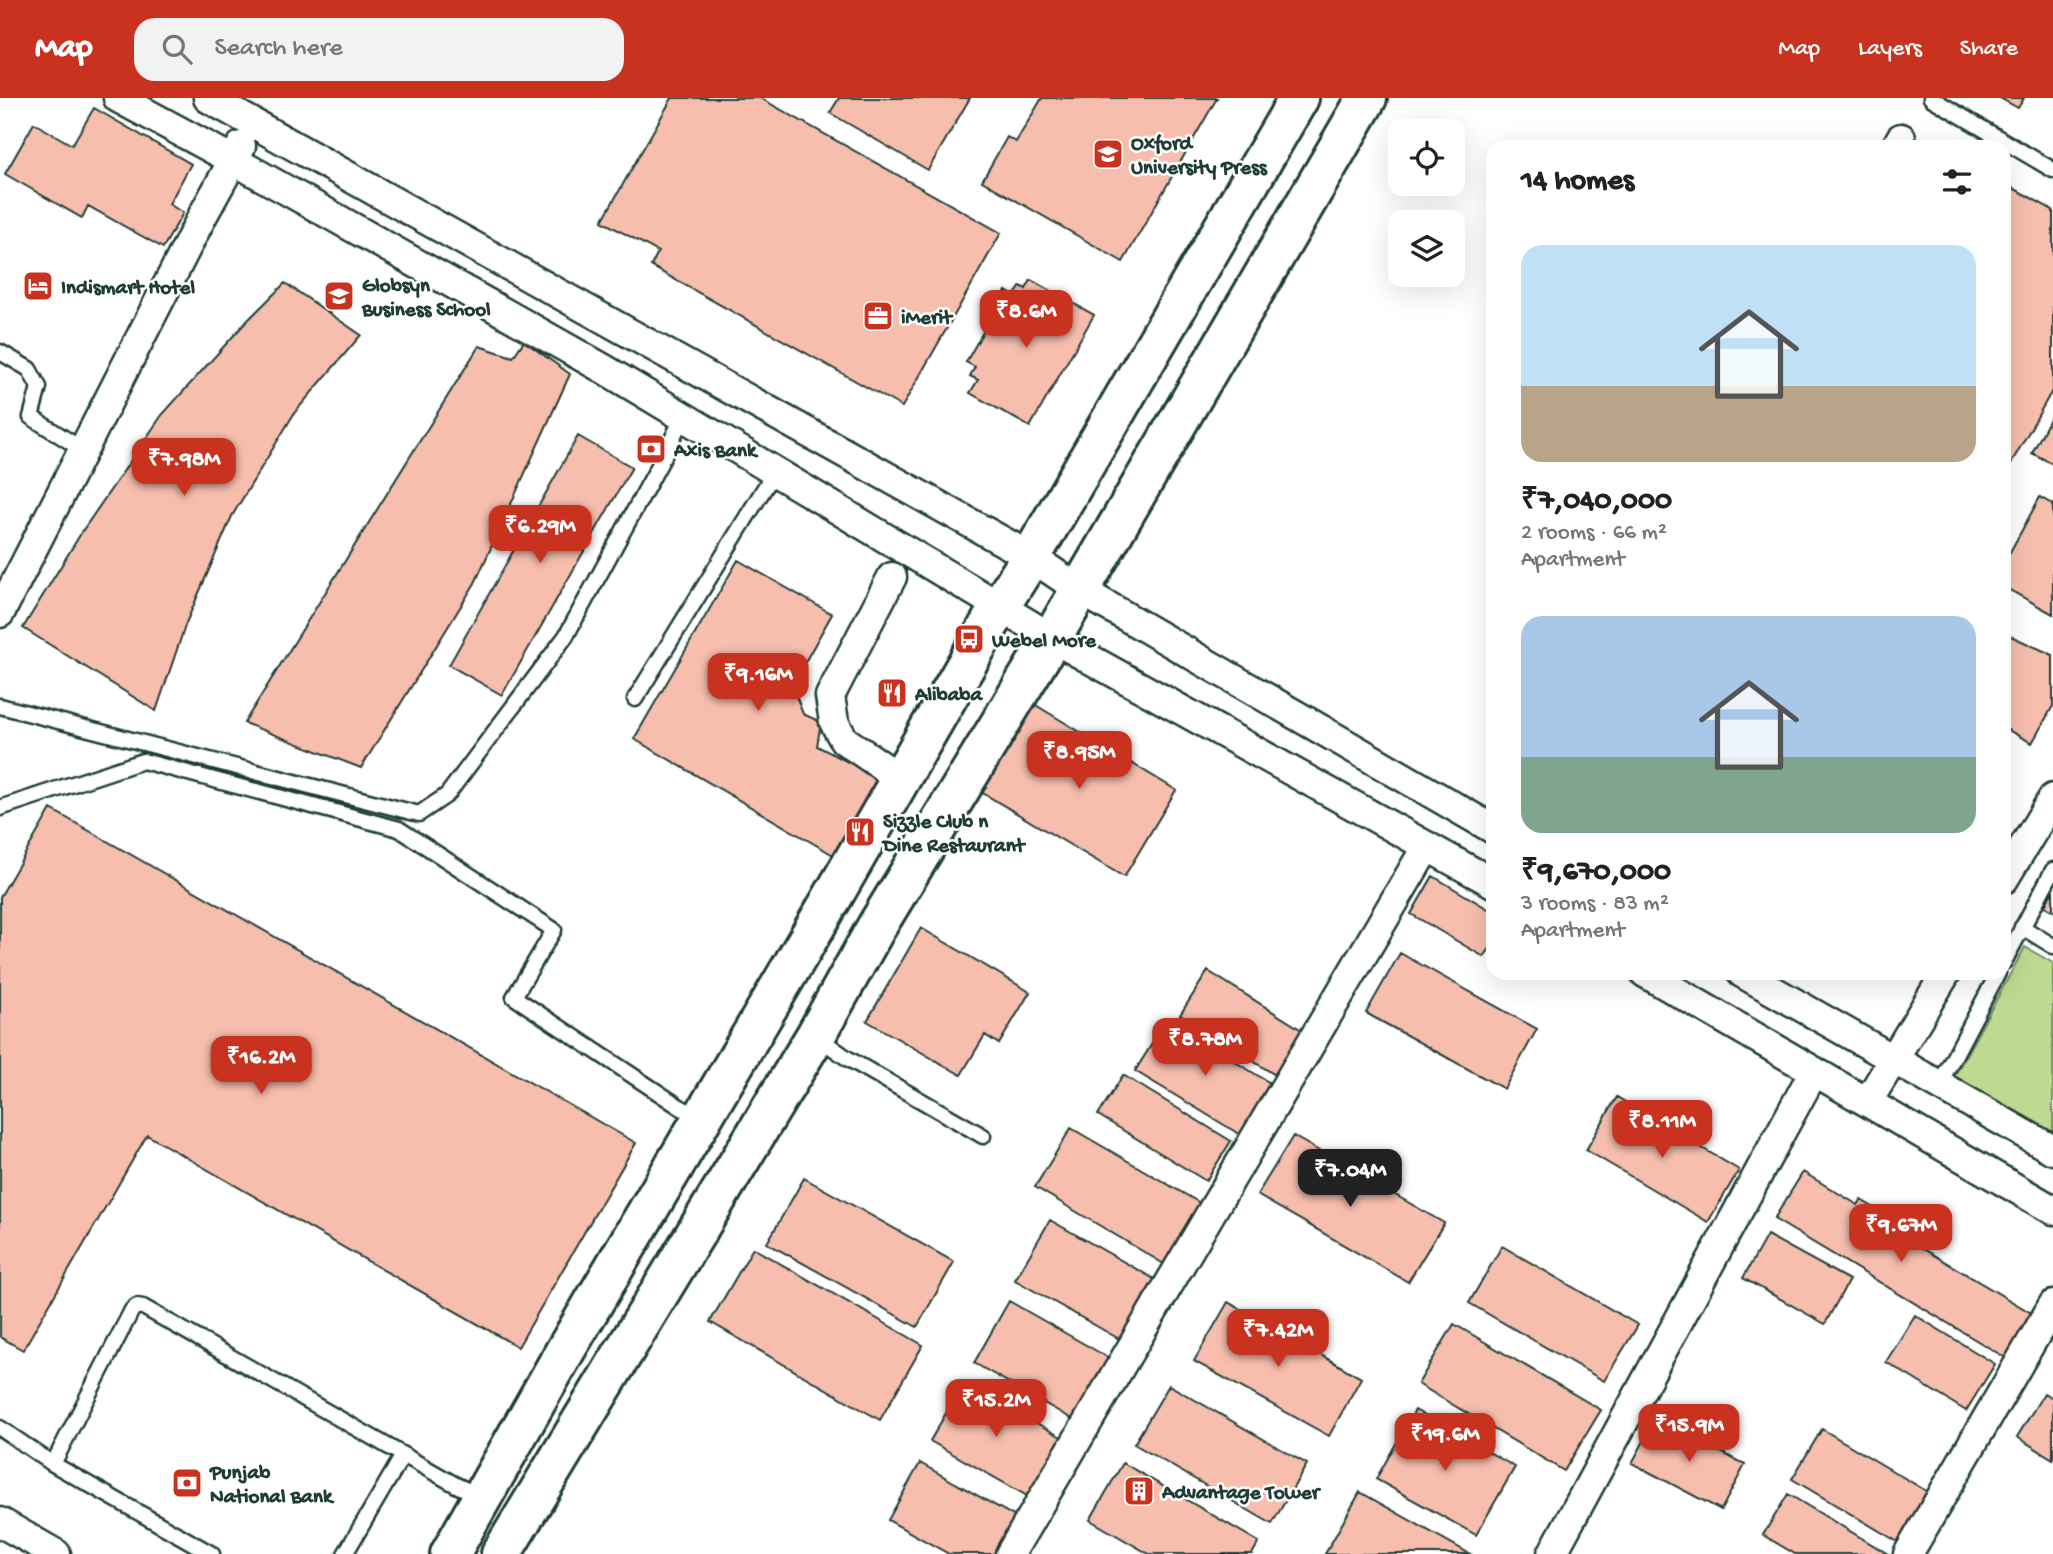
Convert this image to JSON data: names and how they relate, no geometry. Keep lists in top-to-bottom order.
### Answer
{
  "places": {
    "school or university": ["Oxford University Press", "Globsyn Business School"],
    "hotel": ["Indismart Hotel"],
    "office": ["iMerit"],
    "bank": ["Axis Bank", "Punjab National Bank"],
    "bus stop": ["Webel More"],
    "restaurant": ["Alibaba", "Sizzle Club n Dine Restaurant"],
    "building": ["Advantage Tower"]
  },
  "page": {
    "header": "Map",
    "search": "Search here",
    "nav": ["Map", "Layers", "Share"],
    "heading": "14 homes",
    "list": [
      {
        "name": "₹7,040,000",
        "note": "2 rooms · 66 m² · Apartment"
      },
      {
        "name": "₹9,670,000",
        "note": "3 rooms · 83 m² · Apartment"
      }
    ],
    "price": [
      "₹8.6M",
      "₹7.98M",
      "₹6.29M",
      "₹9.16M",
      "₹8.95M",
      "₹8.78M",
      "₹16.2M",
      "₹8.11M",
      "₹7.04M",
      "₹9.67M",
      "₹7.42M",
      "₹15.2M",
      "₹15.9M",
      "₹19.6M"
    ]
  }
}
